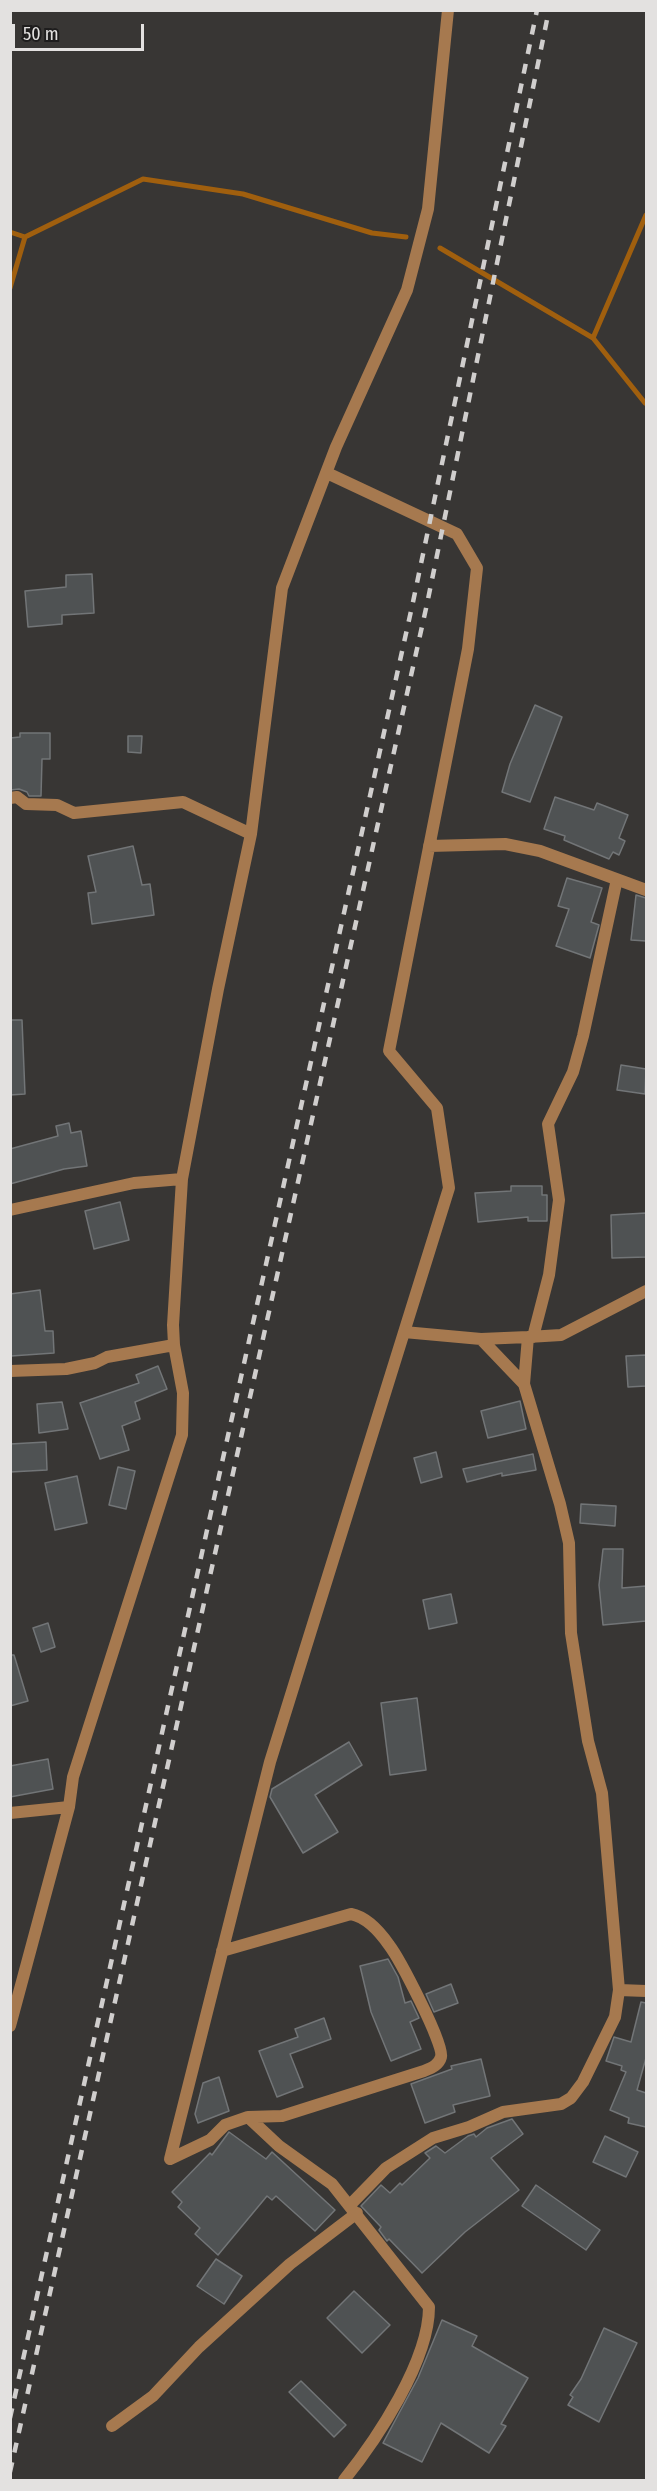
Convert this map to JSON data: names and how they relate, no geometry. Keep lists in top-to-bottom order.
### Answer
{
  "scale_bar": "50 m"
}
